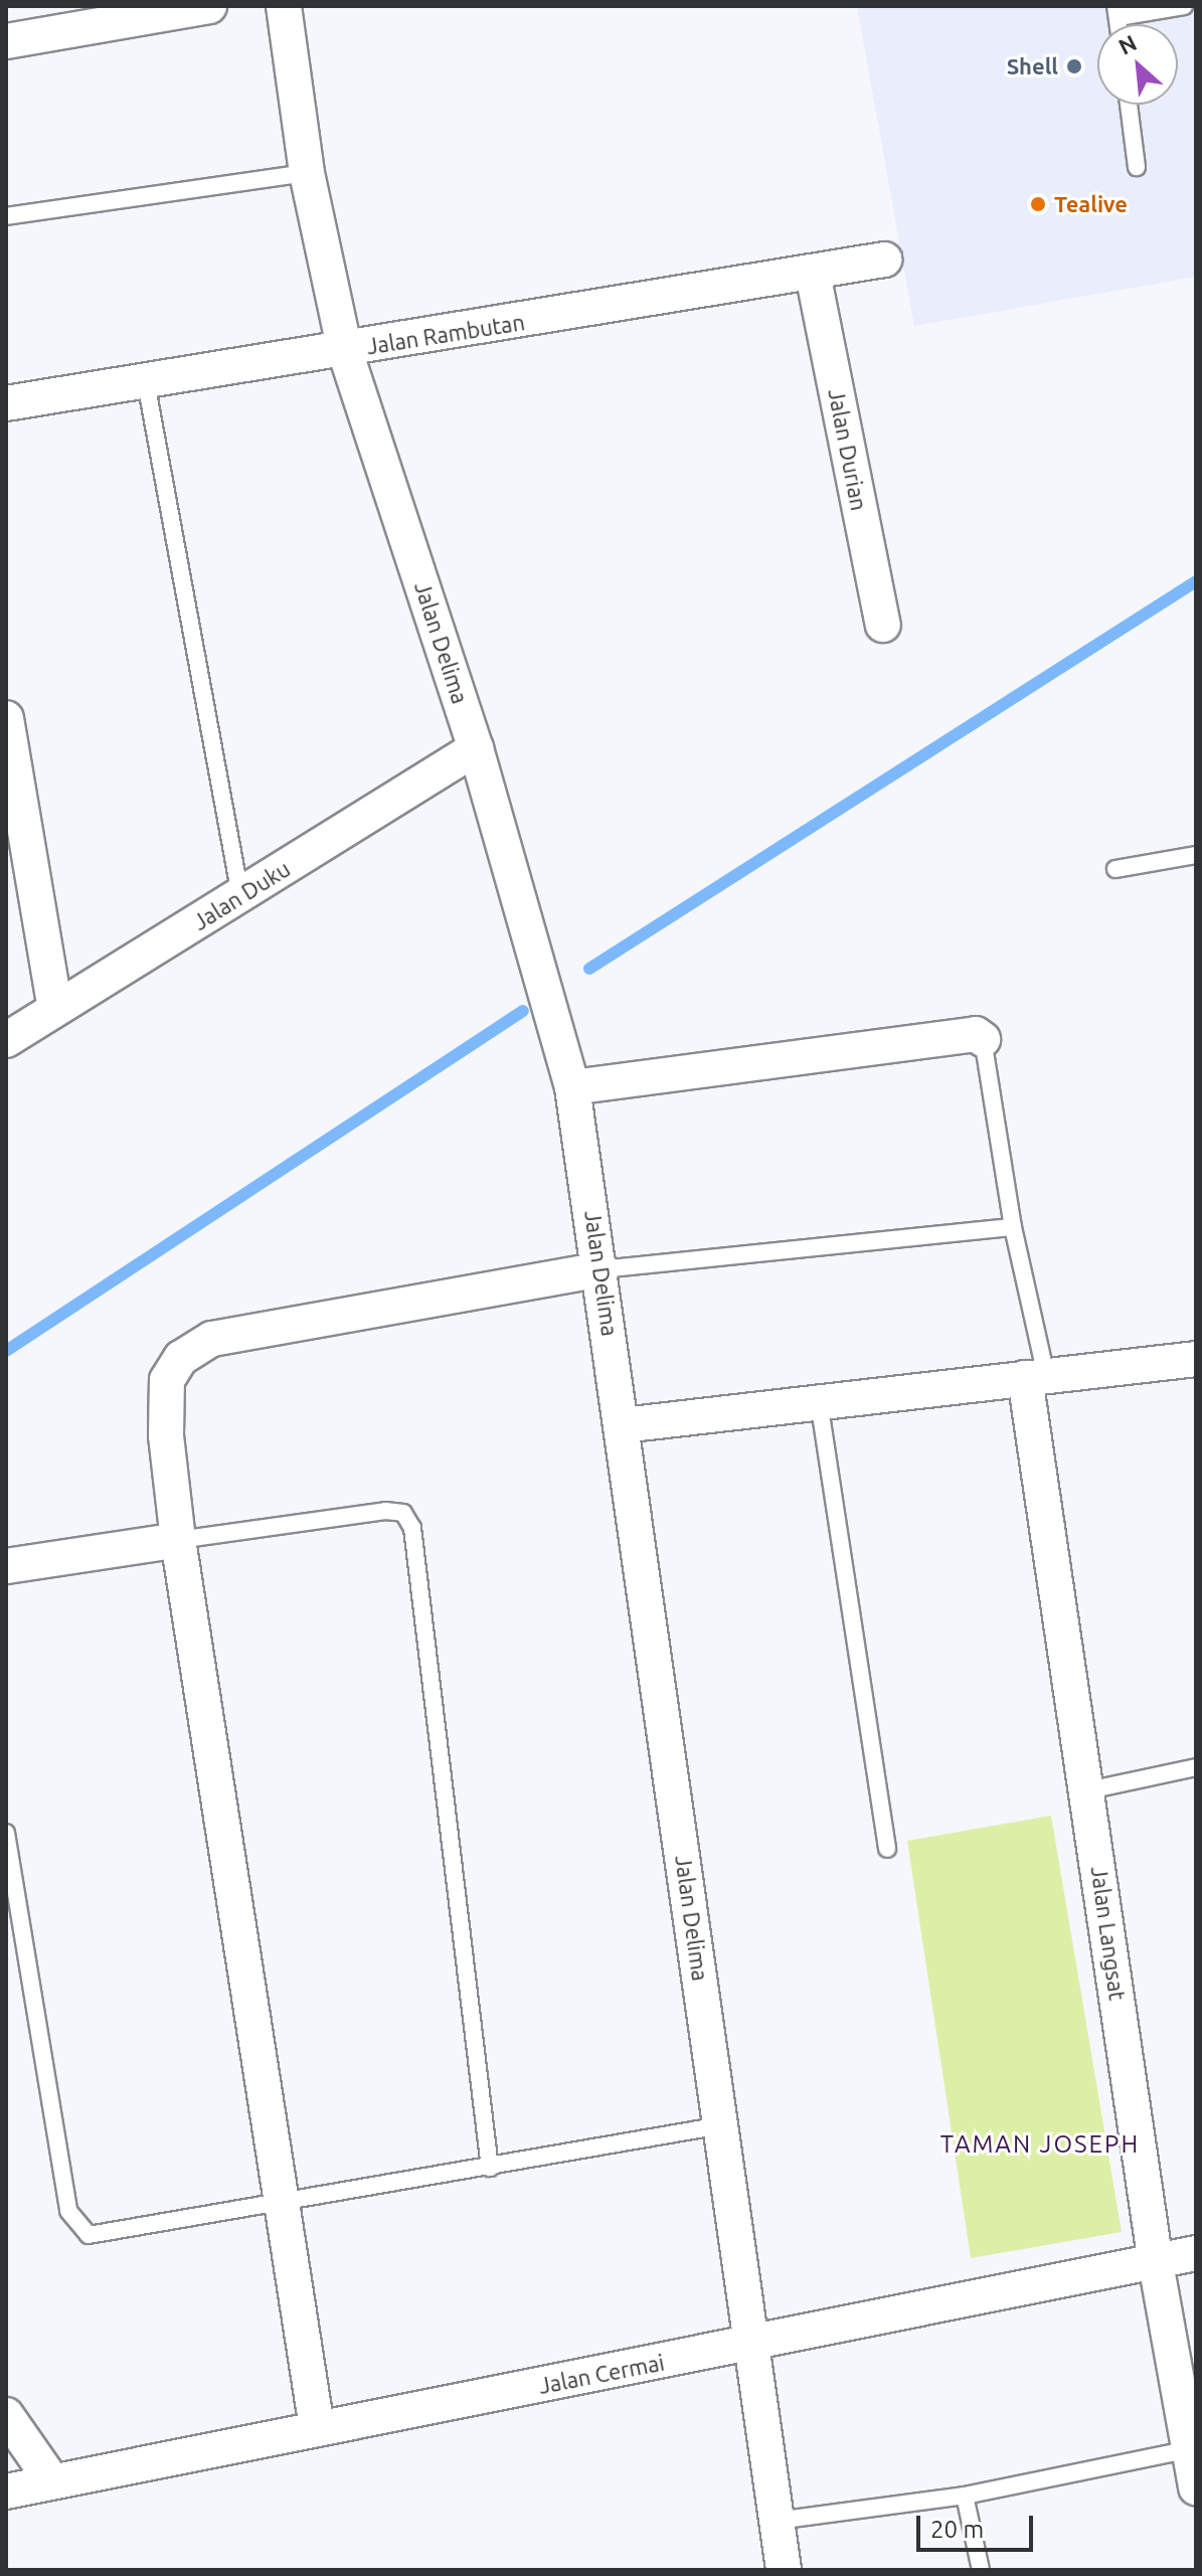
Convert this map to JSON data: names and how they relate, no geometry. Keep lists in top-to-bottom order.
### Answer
{
  "streets": {
    "street": [
      "Jalan Rambutan",
      "Jalan Durian",
      "Jalan Delima",
      "Jalan Duku",
      "Jalan Langsat",
      "Jalan Cermai"
    ]
  },
  "crossings": [
    ["Jalan Rambutan", "Jalan Durian"],
    ["Jalan Rambutan", "Jalan Delima"],
    ["Jalan Delima", "Jalan Duku"],
    ["Jalan Delima", "Jalan Cermai"],
    ["Jalan Langsat", "Jalan Cermai"]
  ],
  "districts": ["TAMAN JOSEPH"],
  "places": ["Shell", "Tealive"],
  "scale_bar": "20 m",
  "north": "top left"
}
